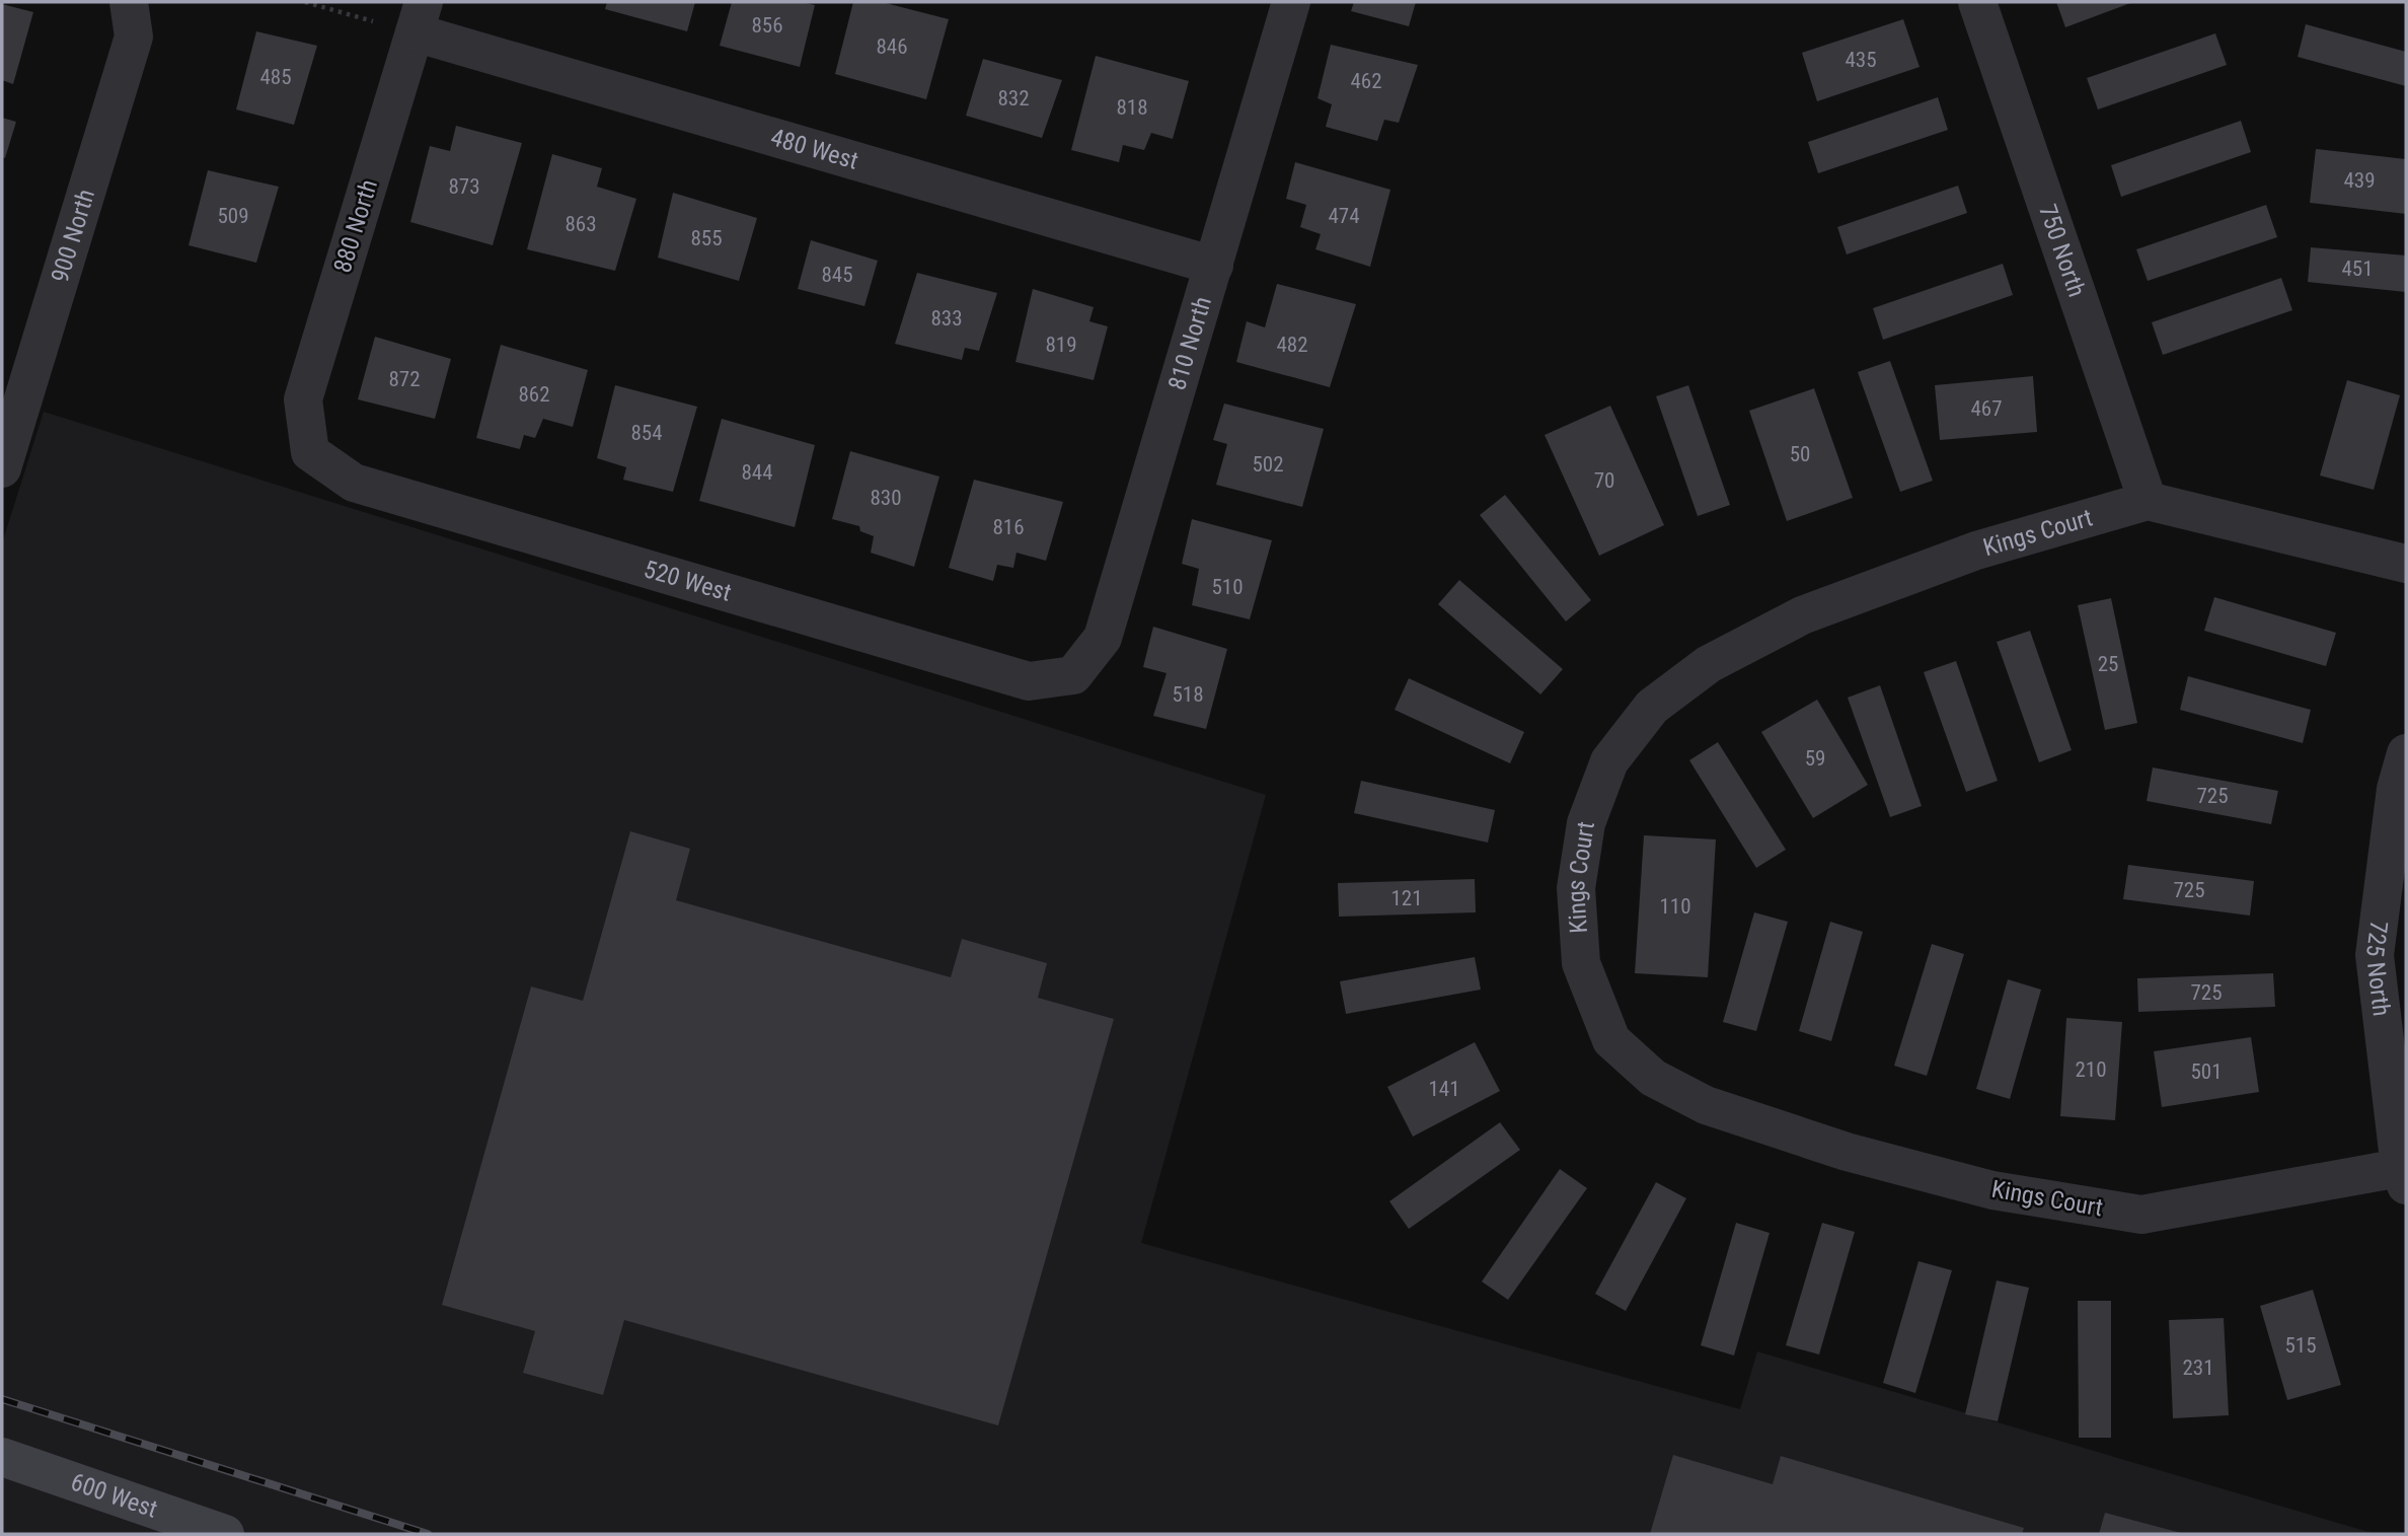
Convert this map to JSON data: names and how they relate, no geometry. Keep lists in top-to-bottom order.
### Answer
{
  "streets": {
    "main road": ["600 West"],
    "street": [
      "480 West",
      "880 North",
      "900 North",
      "750 North",
      "810 North",
      "Kings Court",
      "520 West",
      "725 North"
    ]
  },
  "crossings": [
    ["480 West", "880 North"],
    ["480 West", "810 North"],
    ["880 North", "520 West"],
    ["750 North", "Kings Court"],
    ["810 North", "520 West"],
    ["Kings Court", "725 North"]
  ],
  "house_numbers": [
    "856",
    "846",
    "435",
    "485",
    "462",
    "832",
    "818",
    "439",
    "873",
    "509",
    "474",
    "863",
    "855",
    "451",
    "845",
    "833",
    "819",
    "482",
    "872",
    "862",
    "467",
    "854",
    "50",
    "502",
    "844",
    "70",
    "830",
    "816",
    "510",
    "25",
    "518",
    "59",
    "725",
    "725",
    "121",
    "110",
    "725",
    "210",
    "501",
    "141",
    "515",
    "231"
  ]
}
